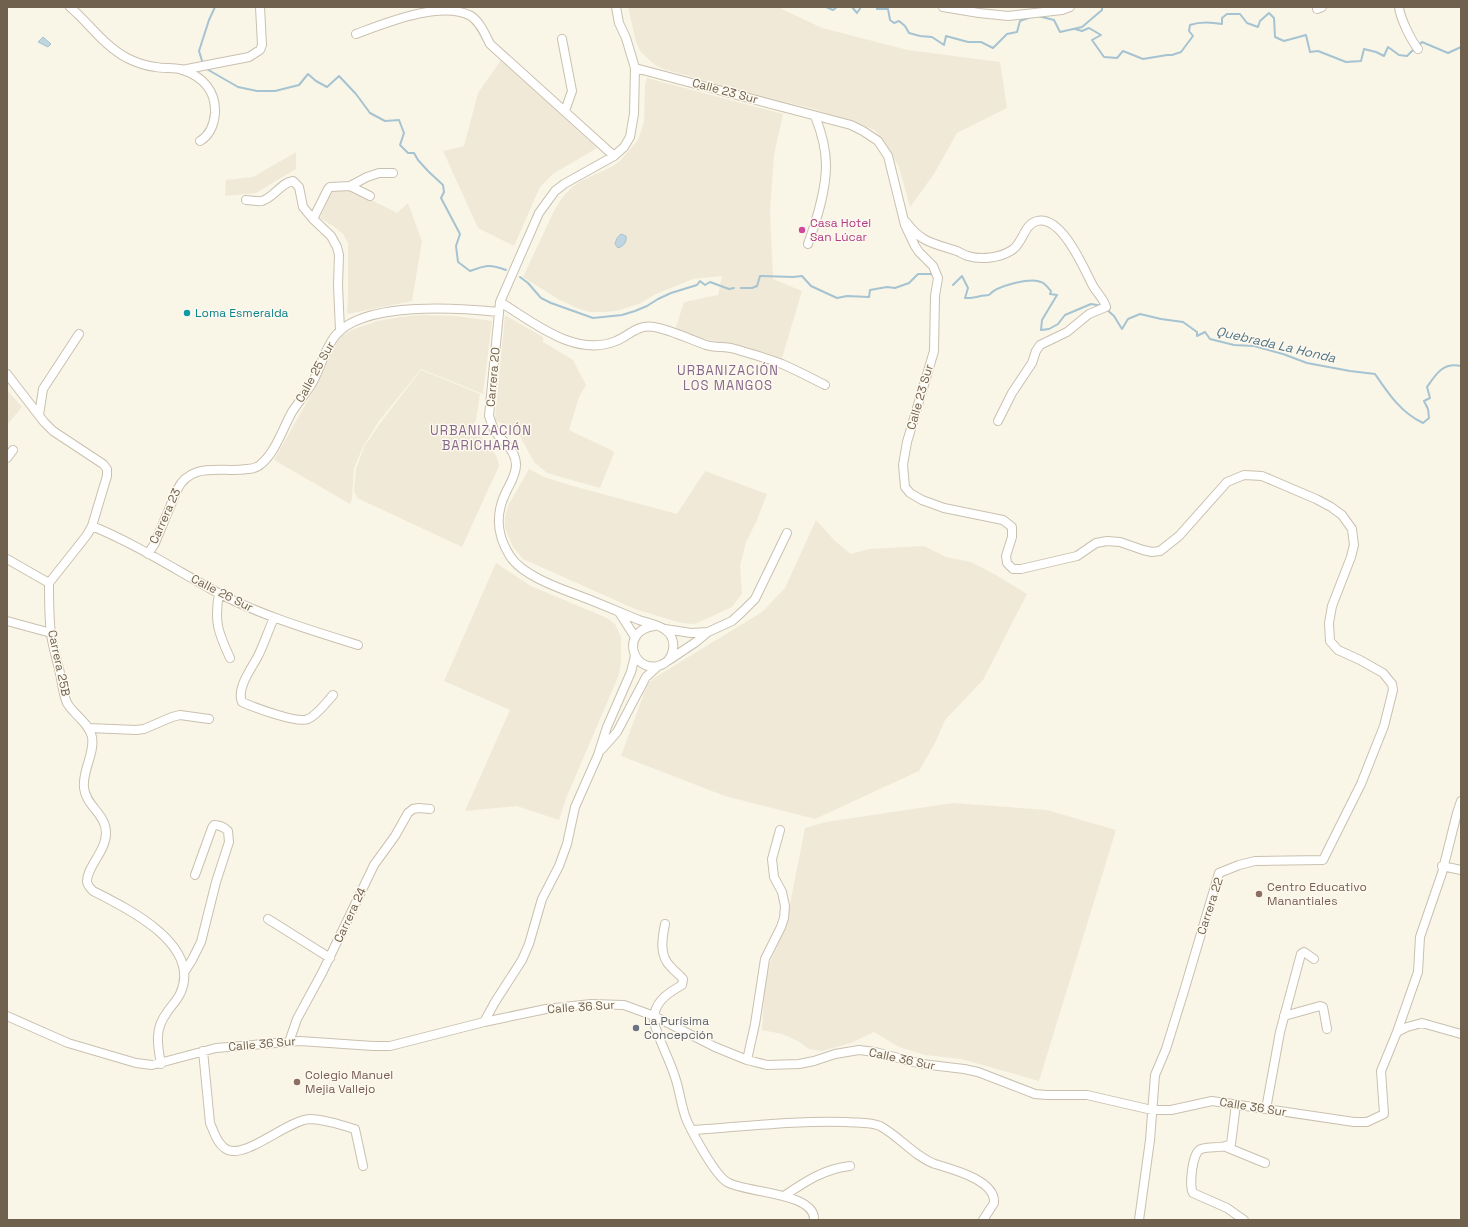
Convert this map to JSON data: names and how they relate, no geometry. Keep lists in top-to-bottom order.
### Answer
{
  "streets": {
    "street": [
      "Calle 23 Sur",
      "Calle 25 Sur",
      "Carrera 20",
      "Carrera 23",
      "Calle 26 Sur",
      "Carrera 25B",
      "Carrera 22",
      "Carrera 24",
      "Calle 36 Sur"
    ]
  },
  "crossings": [
    ["Calle 23 Sur", "Carrera 20"],
    ["Calle 23 Sur", "Carrera 22"],
    ["Calle 25 Sur", "Carrera 20"],
    ["Calle 25 Sur", "Carrera 23"],
    ["Carrera 23", "Calle 26 Sur"],
    ["Carrera 22", "Calle 36 Sur"],
    ["Carrera 24", "Calle 36 Sur"]
  ],
  "districts": ["URBANIZACIÓN LOS MANGOS", "URBANIZACIÓN BARICHARA"],
  "water": ["Quebrada La Honda"],
  "places": [
    "Casa Hotel San Lúcar",
    "Loma Esmeralda",
    "Centro Educativo Manantiales",
    "La Purísima Concepción",
    "Colegio Manuel Mejia Vallejo"
  ]
}
